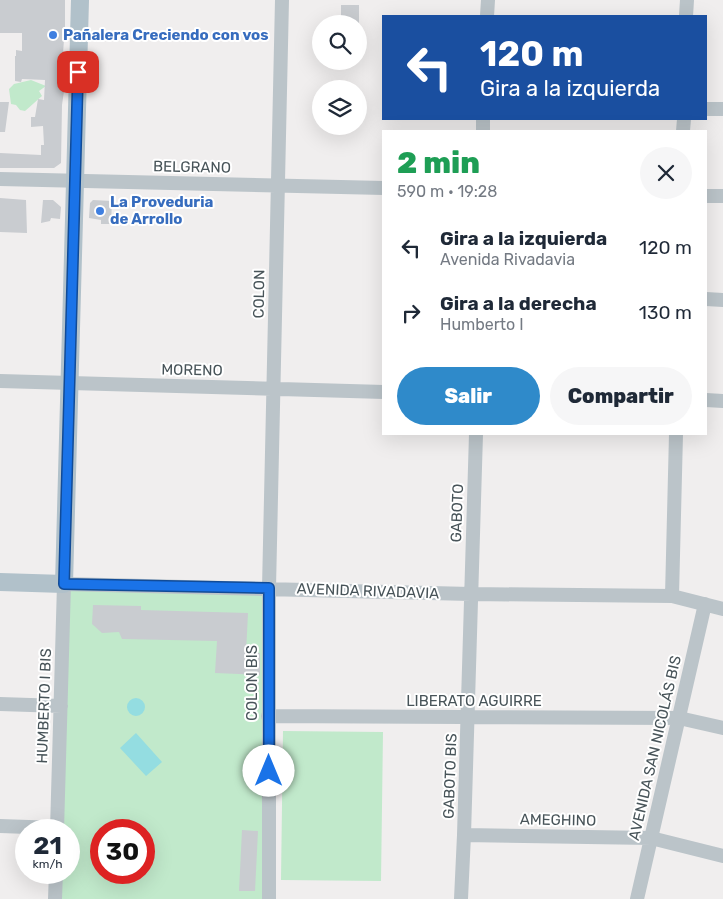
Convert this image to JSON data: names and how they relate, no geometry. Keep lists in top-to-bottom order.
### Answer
{
  "streets": {
    "main road": ["AVENIDA RIVADAVIA"],
    "street": [
      "BELGRANO",
      "COLON",
      "MORENO",
      "GABOTO",
      "COLON BIS",
      "LIBERATO AGUIRRE",
      "HUMBERTO I BIS",
      "AVENIDA SAN NICOLÁS BIS",
      "GABOTO BIS",
      "AMEGHINO"
    ]
  },
  "crossings": [
    ["BELGRANO", "COLON"],
    ["COLON", "MORENO"],
    ["COLON", "AVENIDA RIVADAVIA"],
    ["COLON", "COLON BIS"],
    ["GABOTO", "AVENIDA RIVADAVIA"],
    ["GABOTO", "GABOTO BIS"],
    ["AVENIDA RIVADAVIA", "COLON BIS"],
    ["AVENIDA RIVADAVIA", "HUMBERTO I BIS"],
    ["AVENIDA RIVADAVIA", "AVENIDA SAN NICOLÁS BIS"],
    ["AVENIDA RIVADAVIA", "GABOTO BIS"],
    ["COLON BIS", "LIBERATO AGUIRRE"],
    ["LIBERATO AGUIRRE", "AVENIDA SAN NICOLÁS BIS"],
    ["LIBERATO AGUIRRE", "GABOTO BIS"],
    ["AVENIDA SAN NICOLÁS BIS", "AMEGHINO"],
    ["GABOTO BIS", "AMEGHINO"]
  ],
  "places": ["Pañalera Creciendo con vos", "La Proveduria de Arrollo"],
  "page": {
    "turn": ["120 m", "Gira a la izquierda"],
    "heading": ["2 min", "590 m · 19:28"],
    "list": [
      {
        "name": "Gira a la izquierda",
        "note": "Avenida Rivadavia",
        "value": "120 m"
      },
      {
        "name": "Gira a la derecha",
        "note": "Humberto I",
        "value": "130 m"
      }
    ],
    "buttons": ["Salir", "Compartir"],
    "speed": "21 km/h",
    "limit": "30"
  }
}
